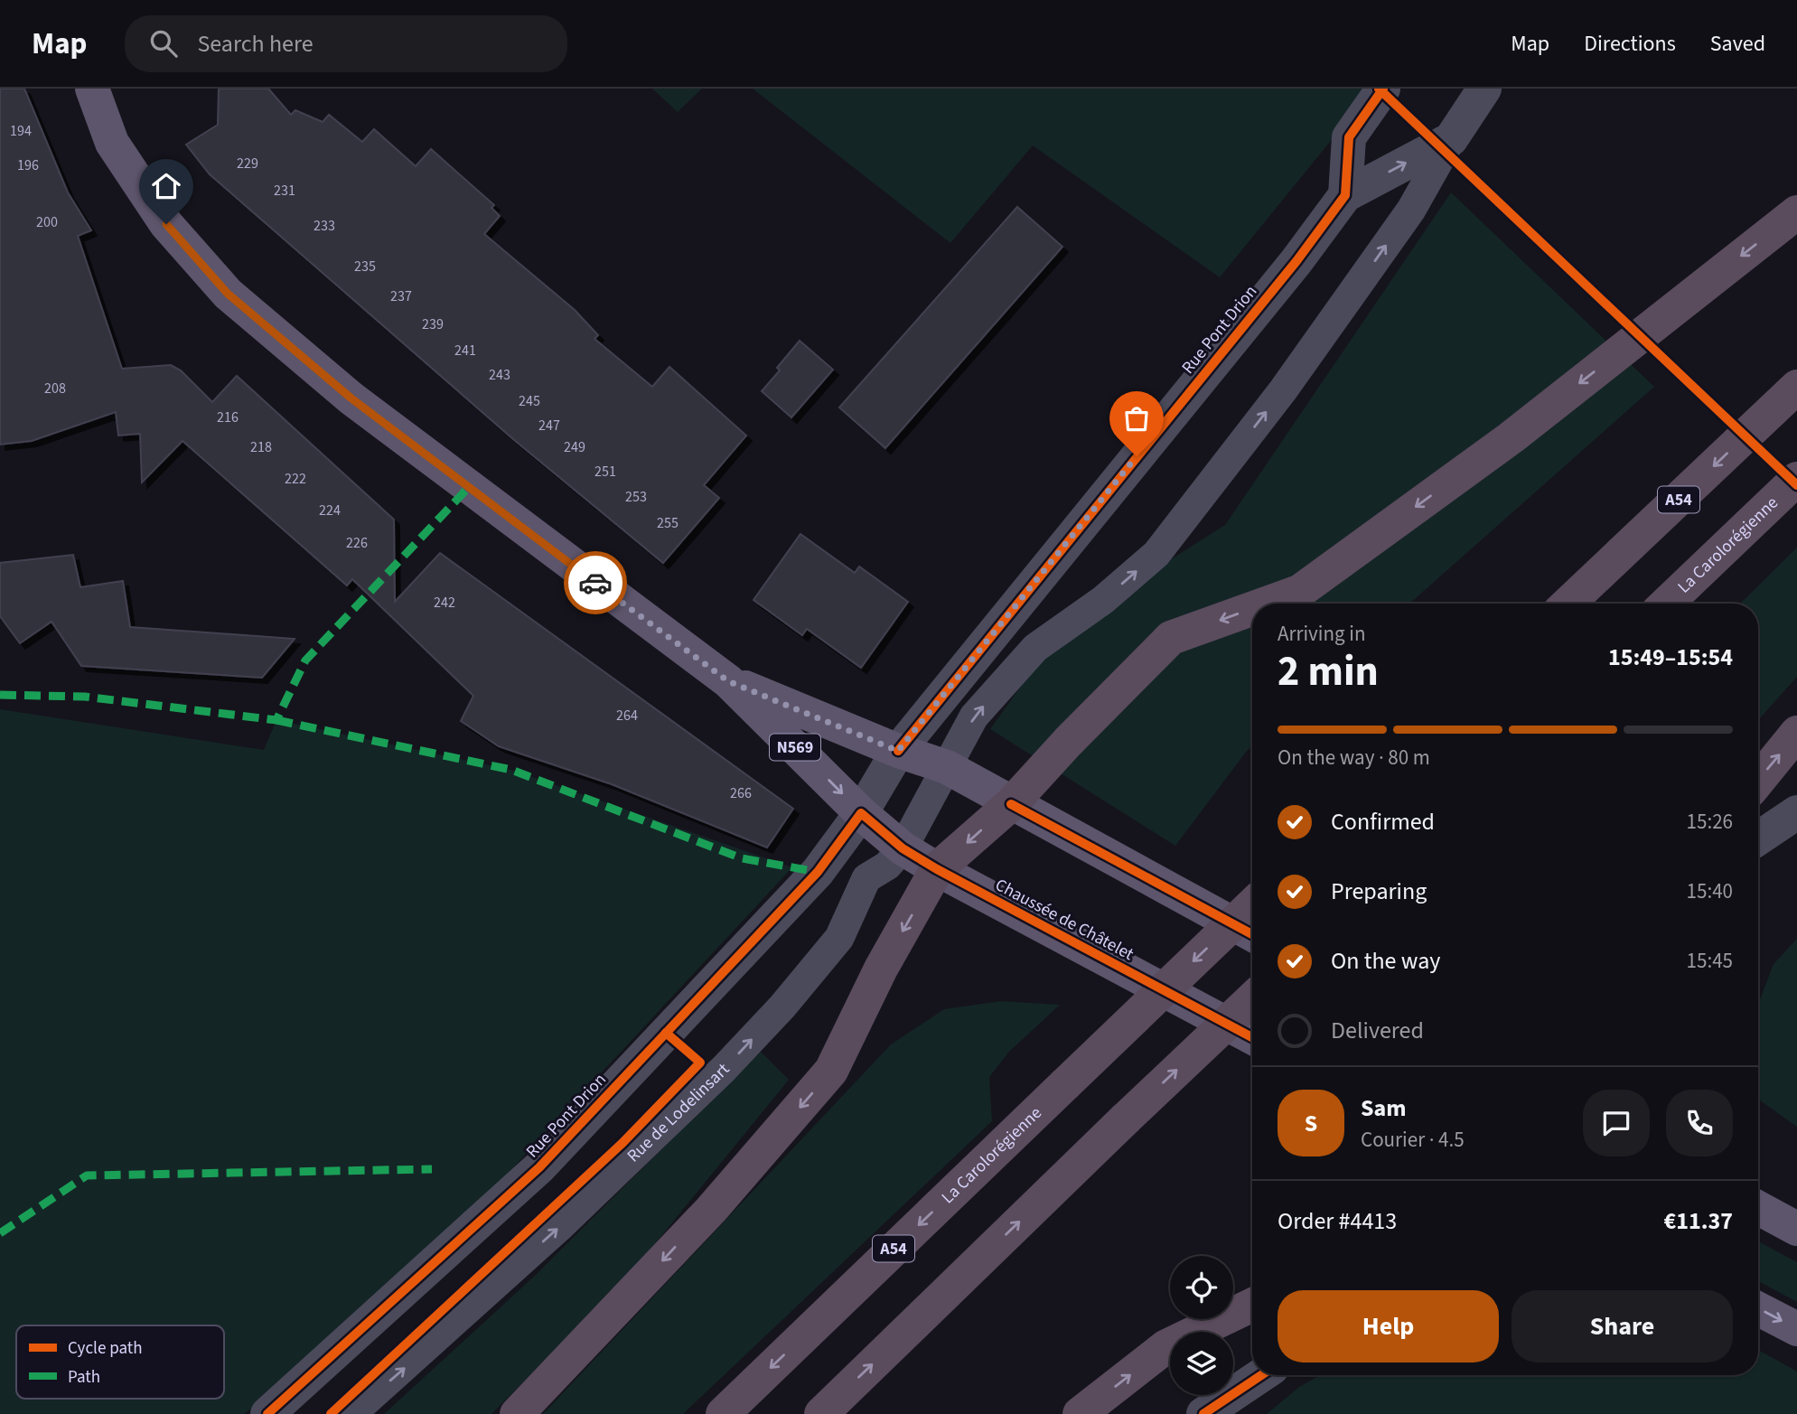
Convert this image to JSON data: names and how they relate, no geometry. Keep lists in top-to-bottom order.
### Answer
{
  "streets": {
    "highway": ["A54", "La Carolorégienne"],
    "main road": ["N569", "Chaussée de Châtelet"],
    "street": ["Rue Pont Drion"],
    "lane": ["Rue de Lodelinsart"]
  },
  "crossings": [
    ["Rue Pont Drion", "Chaussée de Châtelet"],
    ["Rue Pont Drion", "Rue de Lodelinsart"],
    ["Chaussée de Châtelet", "Rue de Lodelinsart"]
  ],
  "one_way": ["Rue de Lodelinsart"],
  "house_numbers": [
    "194",
    "229",
    "196",
    "231",
    "200",
    "233",
    "235",
    "237",
    "239",
    "241",
    "243",
    "208",
    "245",
    "216",
    "247",
    "218",
    "249",
    "251",
    "222",
    "253",
    "224",
    "255",
    "226",
    "242",
    "264",
    "266"
  ],
  "legend": ["Cycle path", "Path"],
  "page": {
    "header": "Map",
    "search": "Search here",
    "nav": ["Map", "Directions", "Saved"],
    "heading": ["2 min", "Arriving in", "15:49–15:54"],
    "panel": [
      "Sam",
      "Courier · 4.5",
      "Order #4413",
      "€11.37"
    ],
    "bar": "On the way · 80 m",
    "list": [
      ["Confirmed", "15:26"],
      ["Preparing", "15:40"],
      ["On the way", "15:45"],
      "Delivered"
    ],
    "round": "S",
    "buttons": ["Help", "Share"]
  }
}
